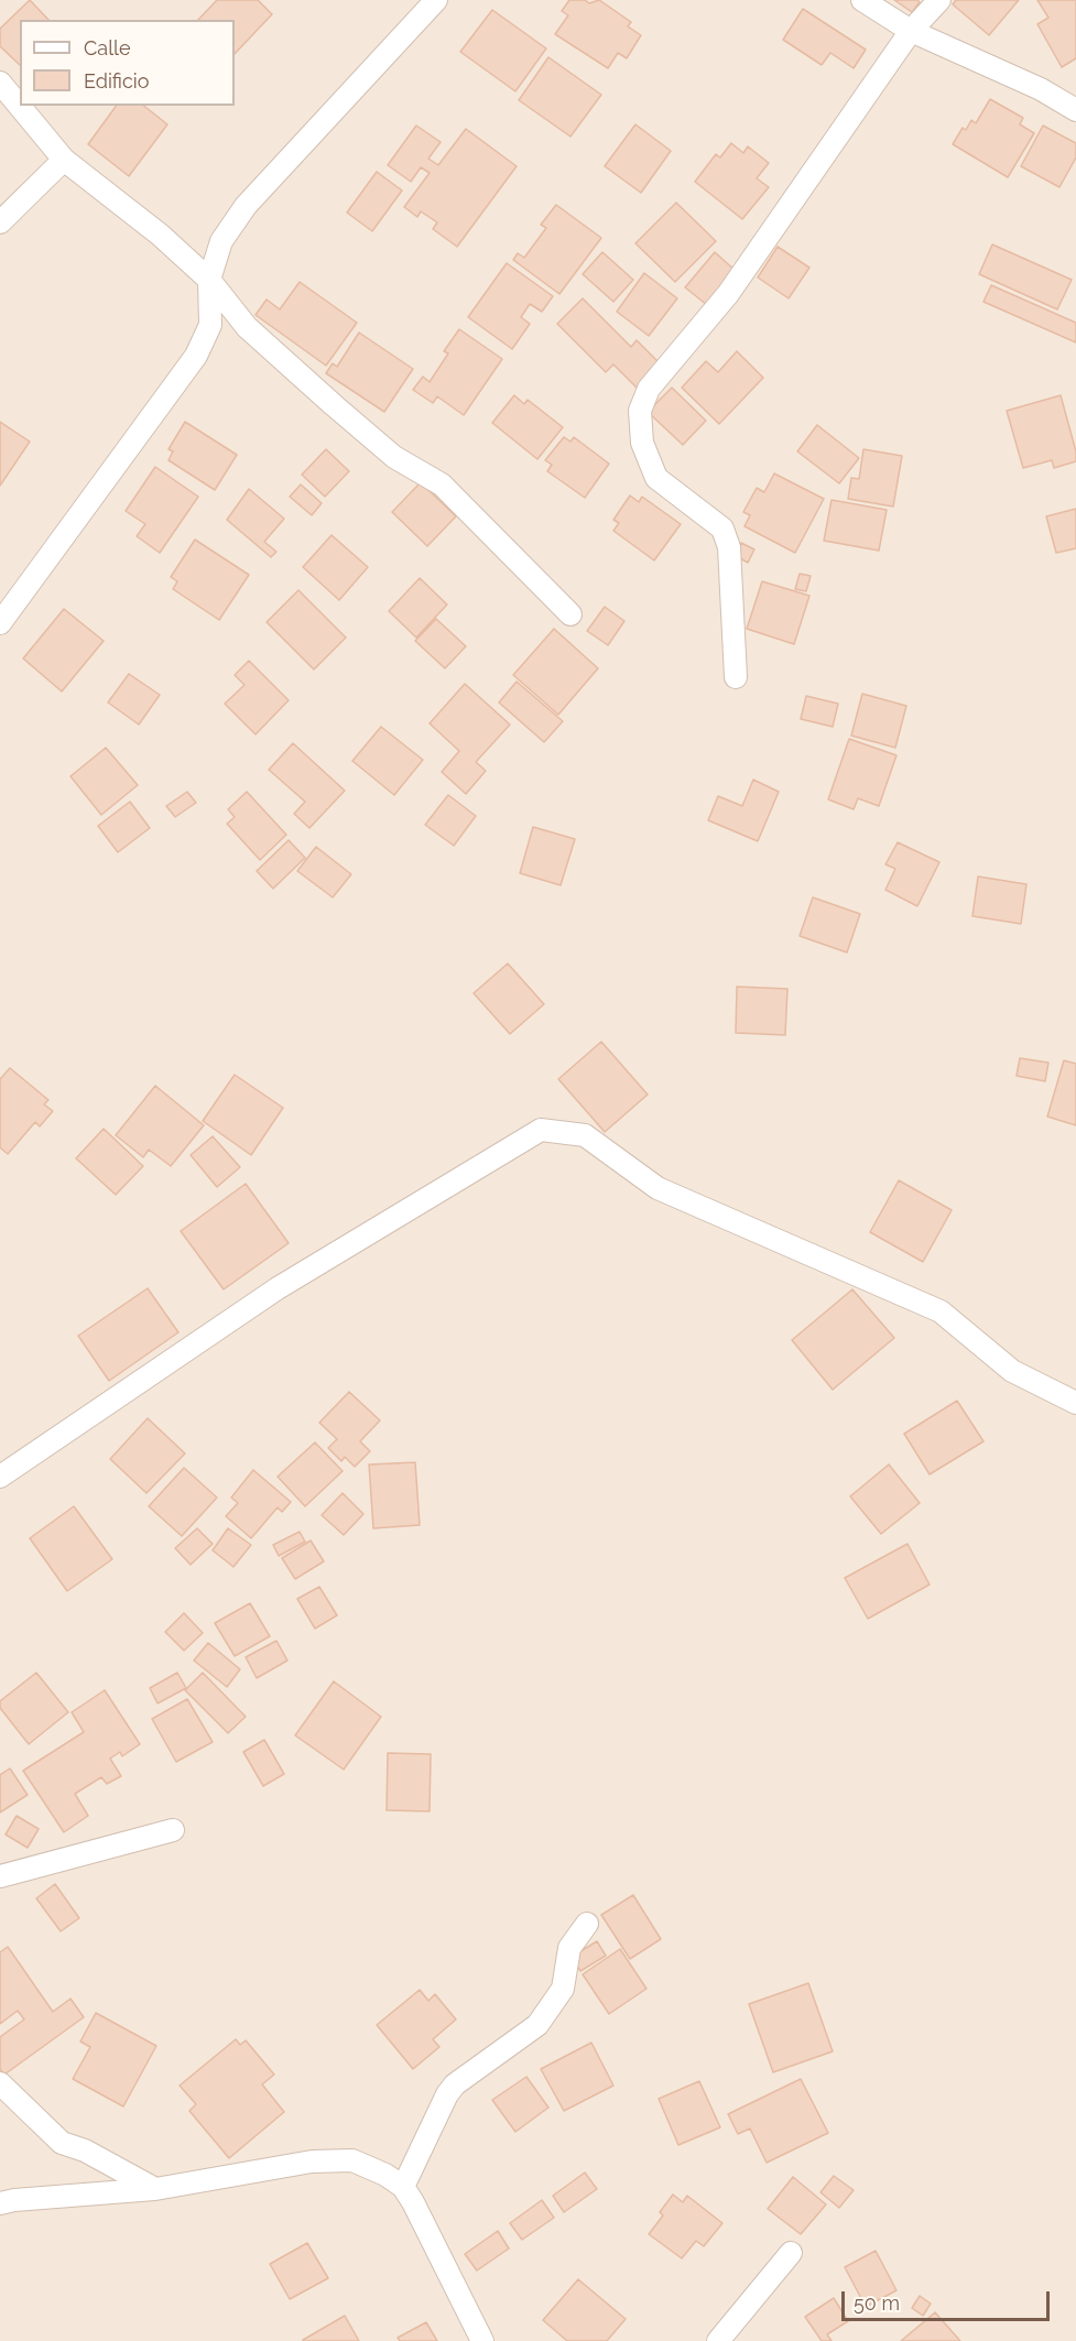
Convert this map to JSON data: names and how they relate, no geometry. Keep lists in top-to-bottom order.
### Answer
{
  "legend": ["Calle", "Edificio"],
  "scale_bar": "50 m"
}
